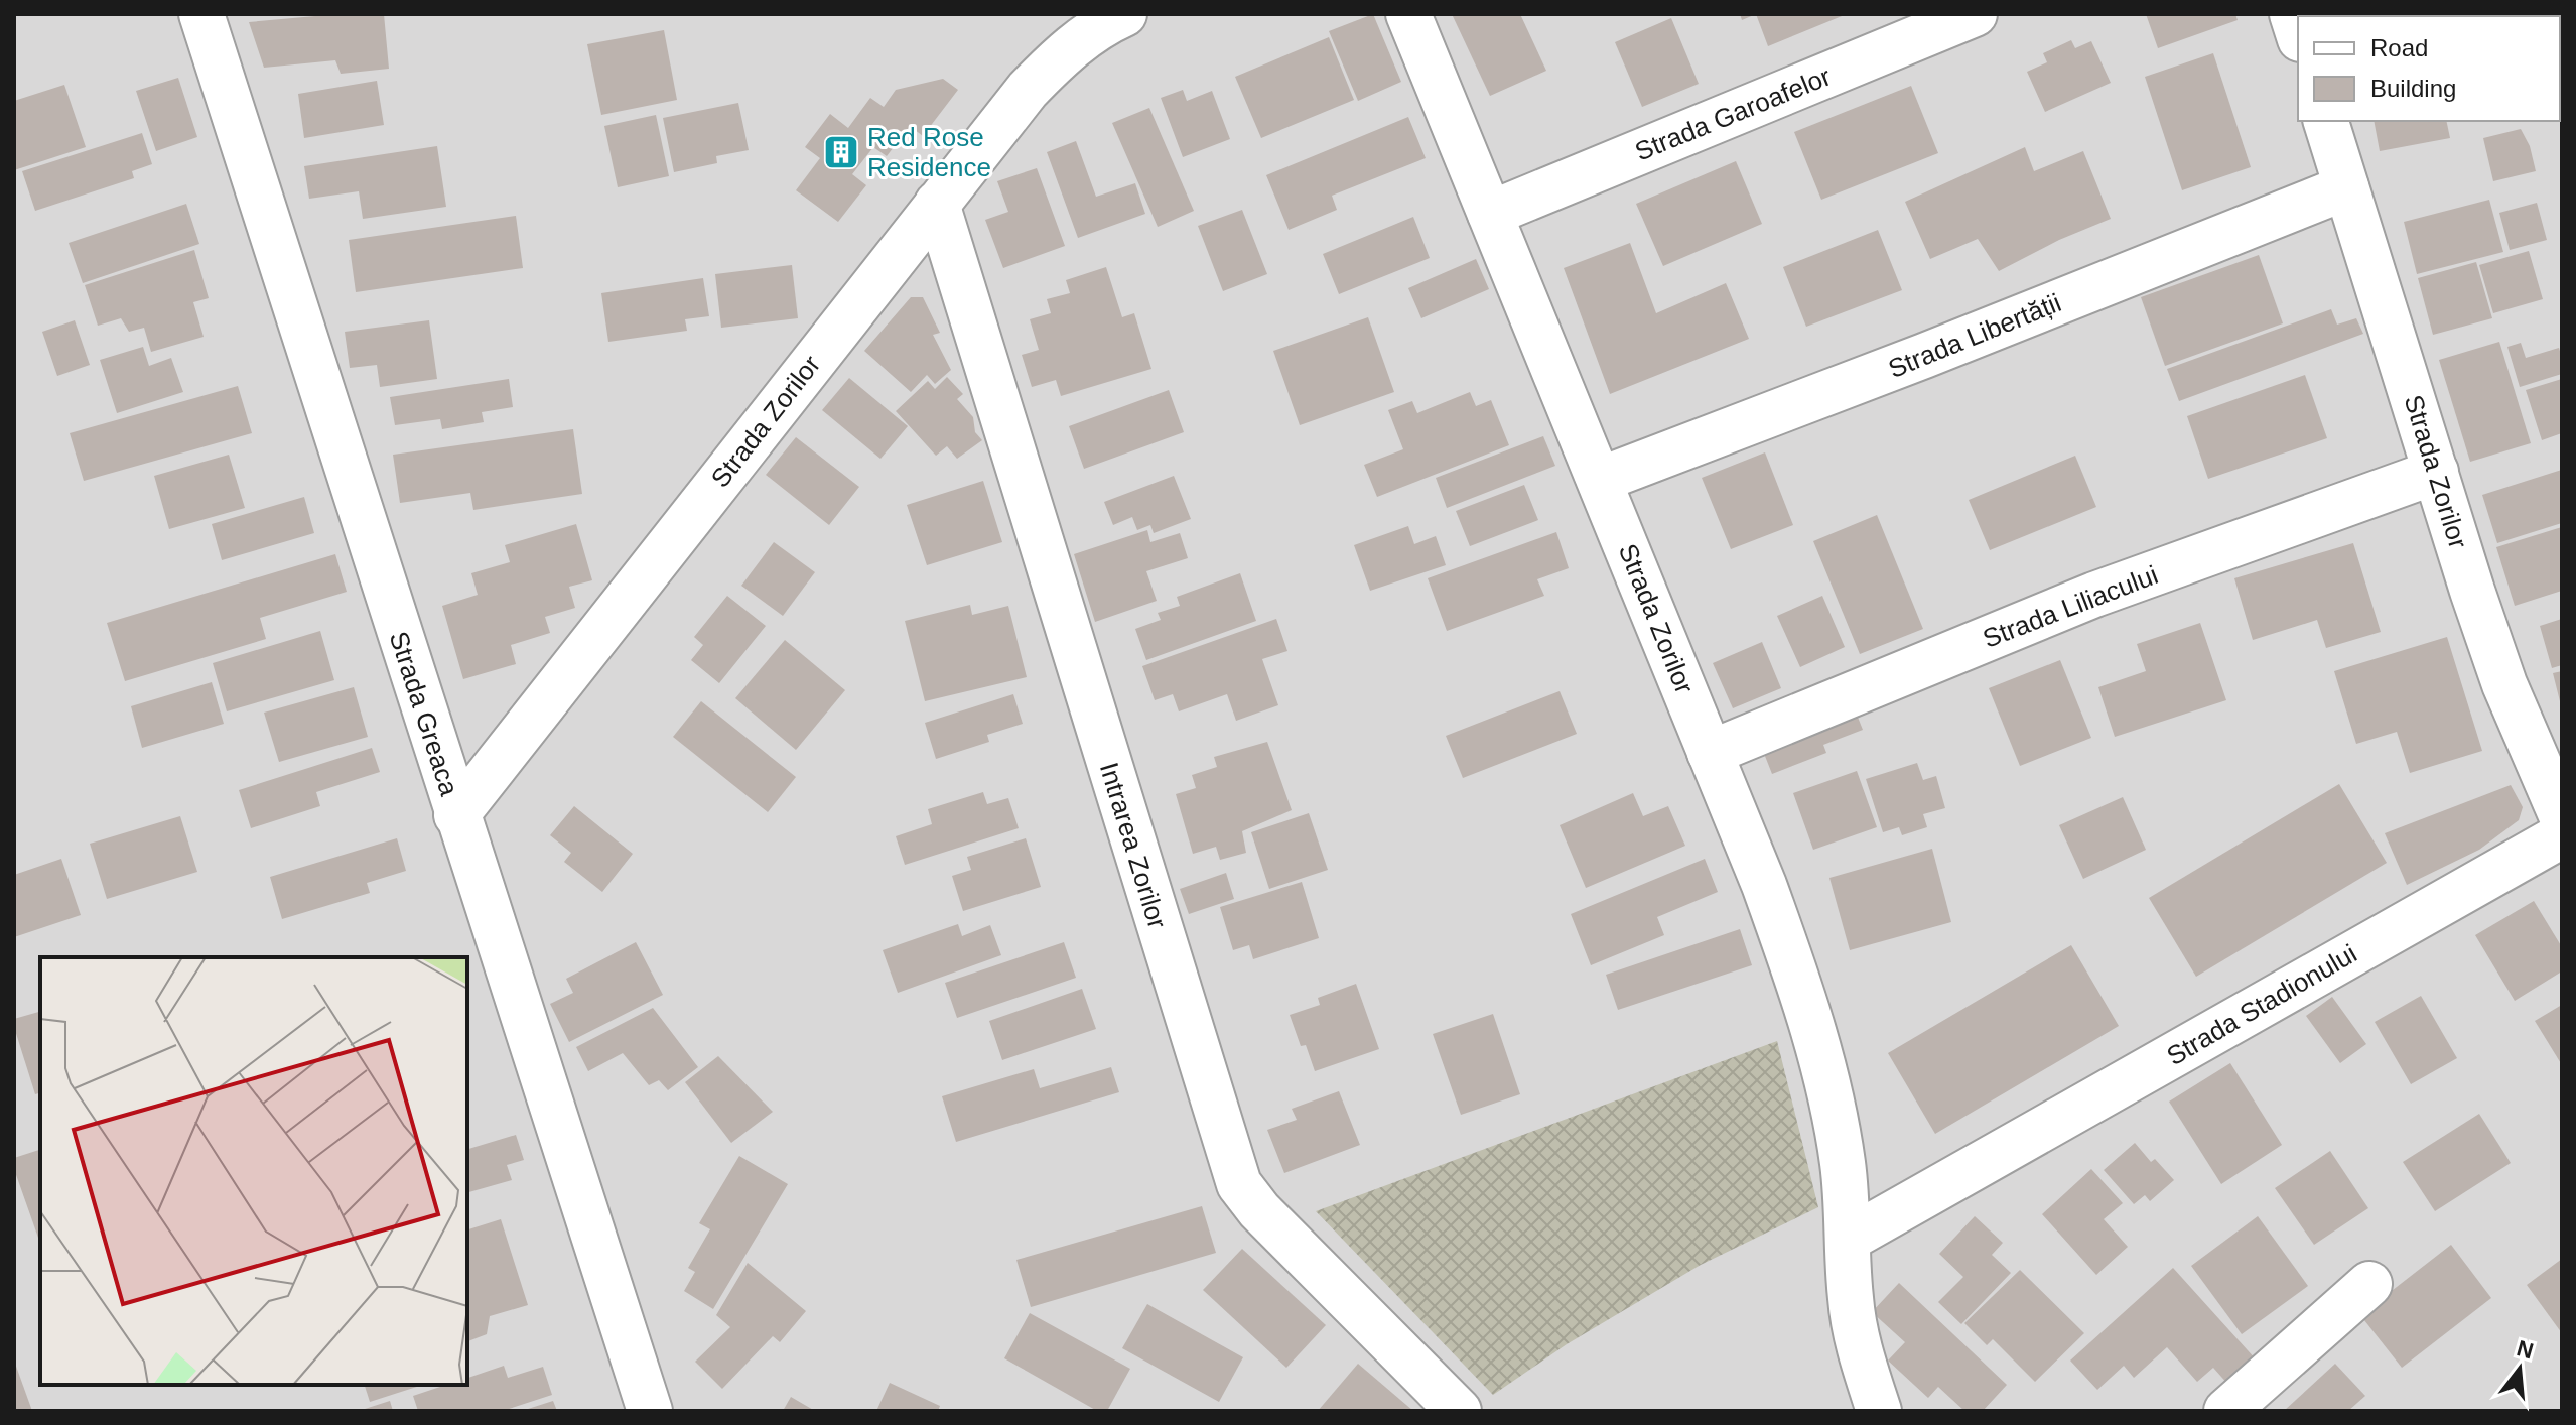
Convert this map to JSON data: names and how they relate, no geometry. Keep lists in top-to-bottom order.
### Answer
{
  "streets": {
    "street": [
      "Strada Garoafelor",
      "Strada Libertății",
      "Strada Zorilor",
      "Strada Liliacului",
      "Strada Greaca",
      "Intrarea Zorilor",
      "Strada Stadionului"
    ]
  },
  "crossings": [
    ["Strada Garoafelor", "Strada Zorilor"],
    ["Strada Libertății", "Strada Zorilor"],
    ["Strada Zorilor", "Strada Liliacului"],
    ["Strada Zorilor", "Strada Greaca"],
    ["Strada Zorilor", "Intrarea Zorilor"],
    ["Strada Zorilor", "Strada Stadionului"]
  ],
  "places": {
    "building": ["Red Rose Residence"]
  },
  "legend": ["Road", "Building"],
  "north": "top"
}
